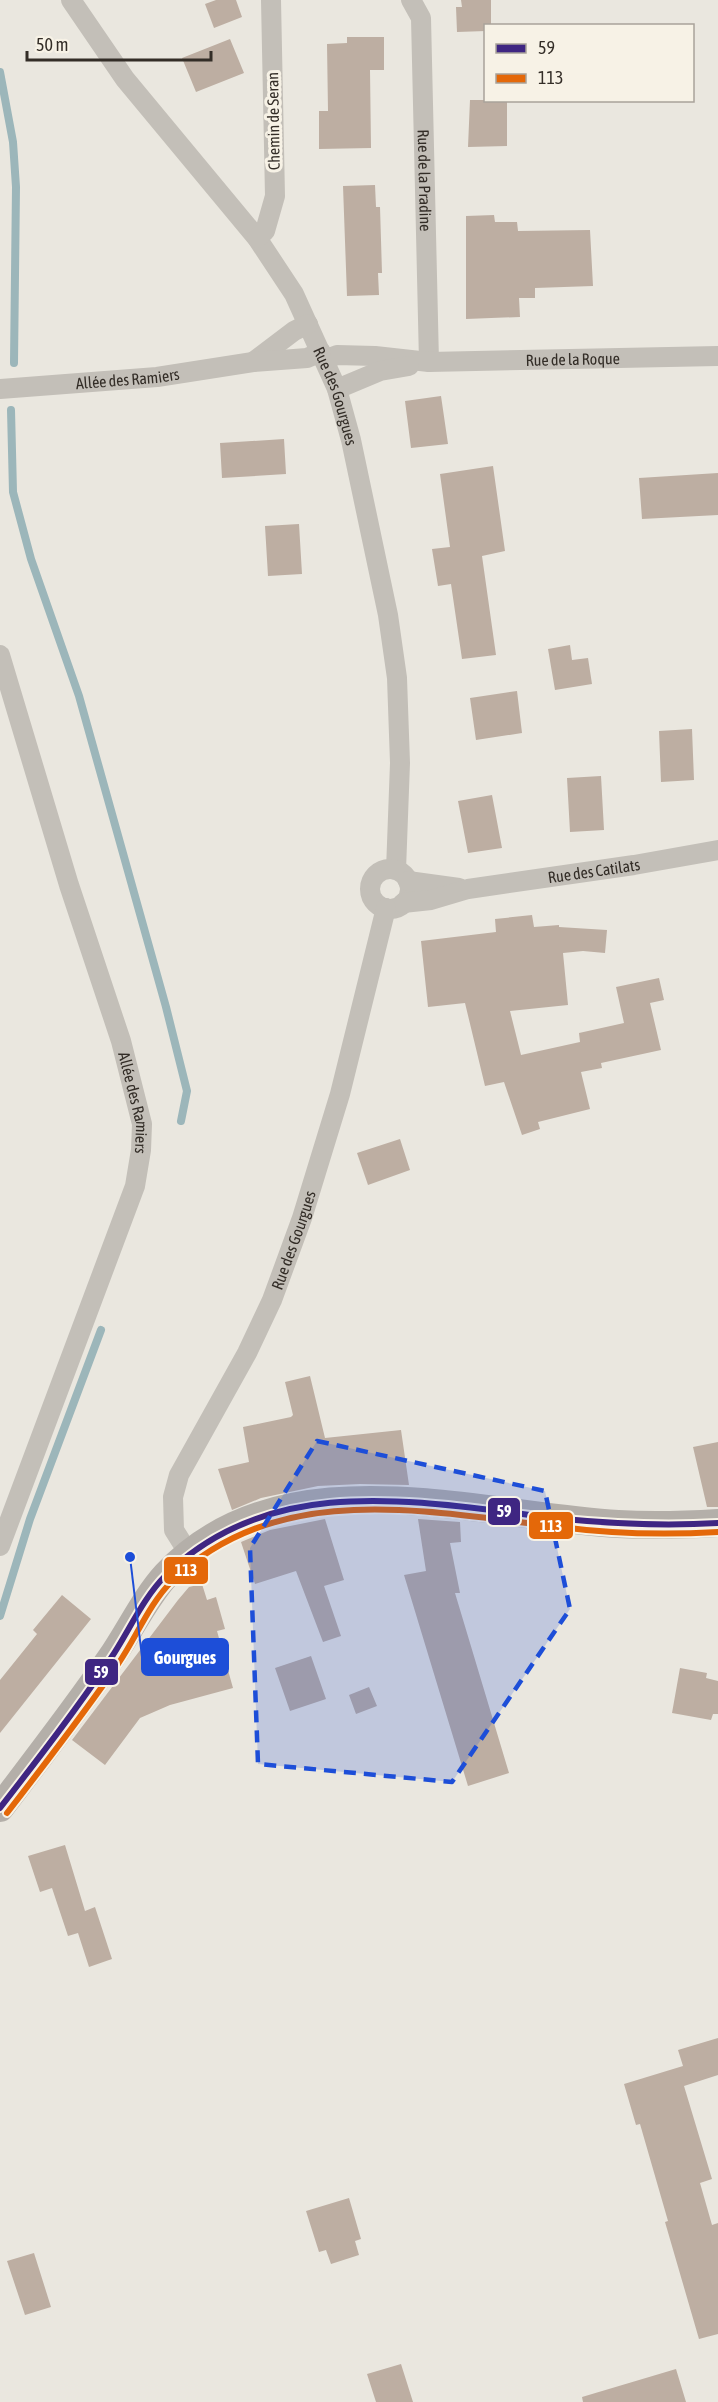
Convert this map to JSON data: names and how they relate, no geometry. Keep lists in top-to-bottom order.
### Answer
{
  "streets": {
    "street": [
      "Chemin de Seran",
      "Rue de la Pradine",
      "Rue de la Roque",
      "Allée des Ramiers",
      "Rue des Gourgues",
      "Rue des Catilats"
    ]
  },
  "crossings": [
    ["Chemin de Seran", "Rue des Gourgues"],
    ["Rue de la Pradine", "Rue de la Roque"],
    ["Rue de la Roque", "Allée des Ramiers"],
    ["Rue de la Roque", "Rue des Gourgues"],
    ["Allée des Ramiers", "Rue des Gourgues"],
    ["Rue des Gourgues", "Rue des Catilats"]
  ],
  "places": ["Gourgues"],
  "lines": ["transit line 59", "transit line 113"],
  "legend": ["59", "113"],
  "scale_bar": "50 m"
}
